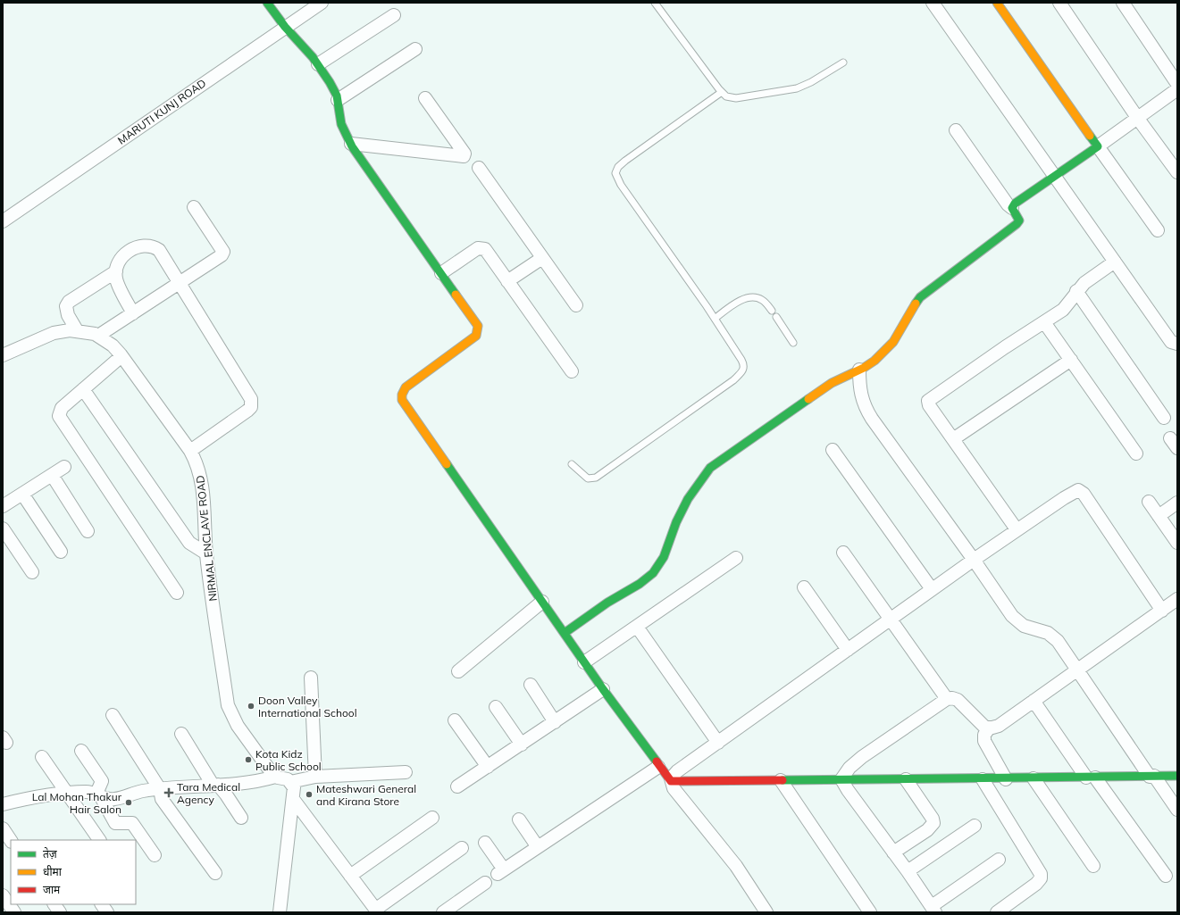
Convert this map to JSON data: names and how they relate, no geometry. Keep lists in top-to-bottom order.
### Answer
{
  "streets": {
    "street": ["MARUTI KUNJ ROAD", "NIRMAL ENCLAVE ROAD"]
  },
  "places": {
    "other": [
      "Doon Valley International School",
      "Kota Kidz Public School",
      "Mateshwari General and Kirana Store",
      "Lal Mohan Thakur Hair Salon"
    ],
    "health": ["Tara Medical Agency"]
  },
  "legend": ["तेज़", "धीमा", "जाम"]
}
